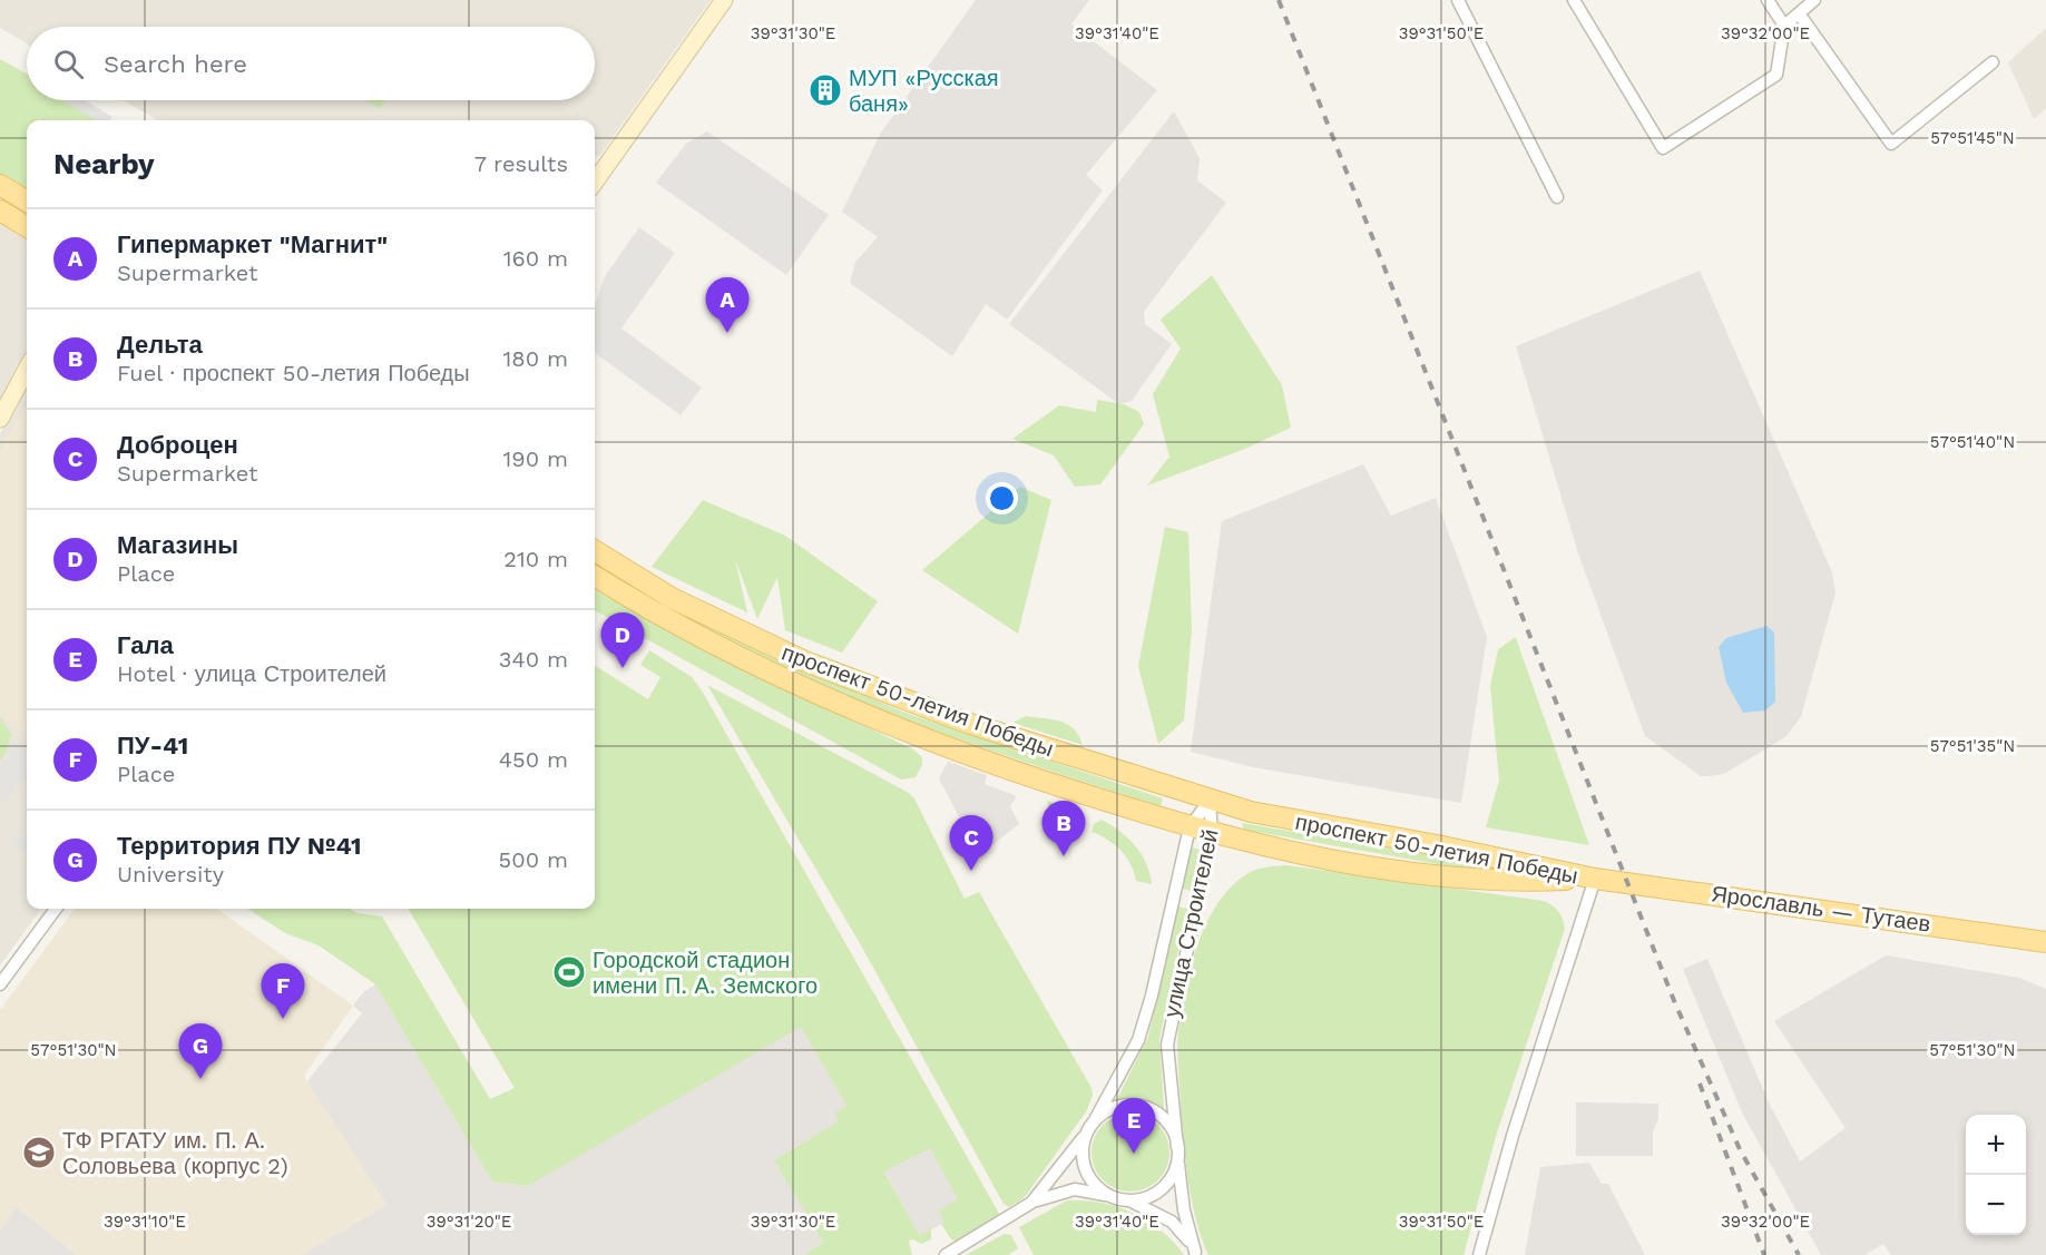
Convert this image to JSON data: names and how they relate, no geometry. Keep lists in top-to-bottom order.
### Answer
{
  "streets": {
    "main road": ["проспект 50-летия Победы", "Ярославль — Тутаев"],
    "street": ["улица Строителей"]
  },
  "crossings": [
    ["проспект 50-летия Победы", "Ярославль — Тутаев"],
    ["проспект 50-летия Победы", "улица Строителей"]
  ],
  "places": {
    "building": ["МУП «Русская баня»"],
    "sports": ["Городской стадион имени П. А. Земского"],
    "school or university": ["ТФ РГАТУ им. П. А. Соловьева (корпус 2)"]
  },
  "page": {
    "search": "Search here",
    "heading": ["Nearby", "7 results"],
    "list": [
      {
        "mark": "A",
        "name": "Гипермаркет \"Магнит\"",
        "note": "Supermarket",
        "value": "160 m"
      },
      {
        "mark": "B",
        "name": "Дельта",
        "note": "Fuel · проспект 50-летия Победы",
        "value": "180 m"
      },
      {
        "mark": "C",
        "name": "Доброцен",
        "note": "Supermarket",
        "value": "190 m"
      },
      {
        "mark": "D",
        "name": "Магазины",
        "note": "Place",
        "value": "210 m"
      },
      {
        "mark": "E",
        "name": "Гала",
        "note": "Hotel · улица Строителей",
        "value": "340 m"
      },
      {
        "mark": "F",
        "name": "ПУ-41",
        "note": "Place",
        "value": "450 m"
      },
      {
        "mark": "G",
        "name": "Территория ПУ №41",
        "note": "University",
        "value": "500 m"
      }
    ],
    "pins": [
      "A",
      "D",
      "B",
      "C",
      "F",
      "G",
      "E"
    ],
    "map_buttons": ["+", "−"]
  },
  "coordinates": [
    "39°31'30\"E",
    "39°31'40\"E",
    "39°31'50\"E",
    "39°32'00\"E",
    "57°51'45\"N",
    "57°51'40\"N",
    "57°51'35\"N",
    "57°51'30\"N",
    "39°31'10\"E",
    "39°31'20\"E"
  ]
}
